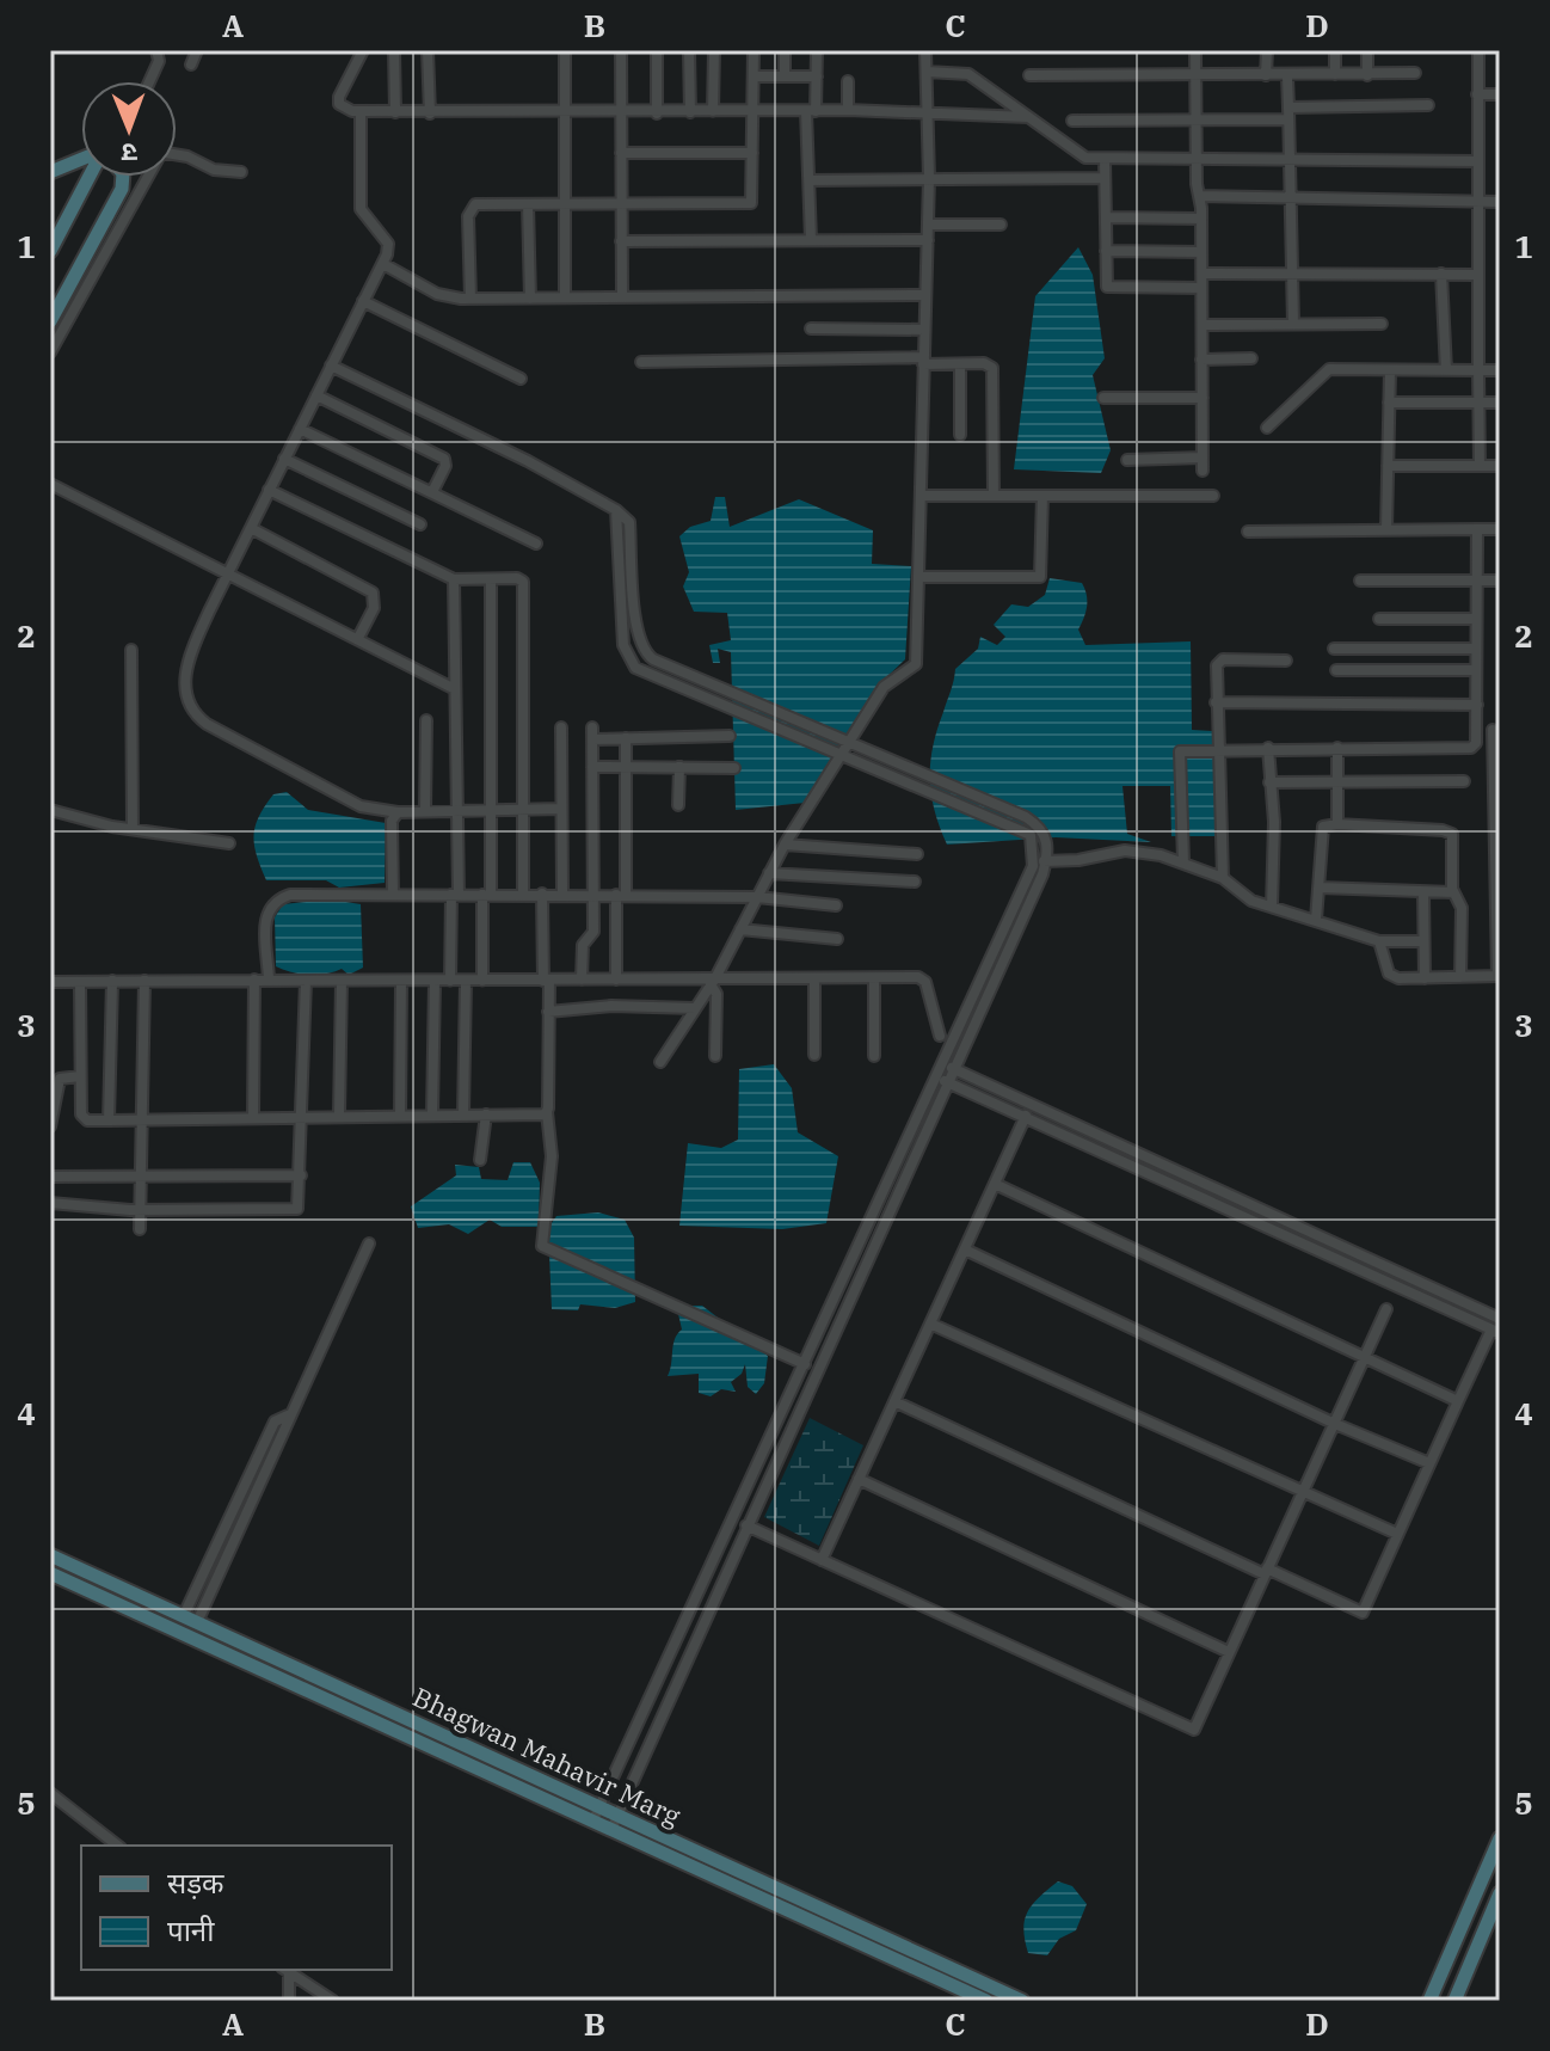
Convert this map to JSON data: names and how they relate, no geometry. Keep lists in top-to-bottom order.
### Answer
{
  "streets": {
    "main road": ["Bhagwan Mahavir Marg"]
  },
  "legend": ["सड़क", "पानी"],
  "north": "bottom",
  "grid": {
    "columns": [
      "A",
      "B",
      "C",
      "D"
    ],
    "rows": [
      "1",
      "2",
      "3",
      "4",
      "5"
    ]
  }
}
